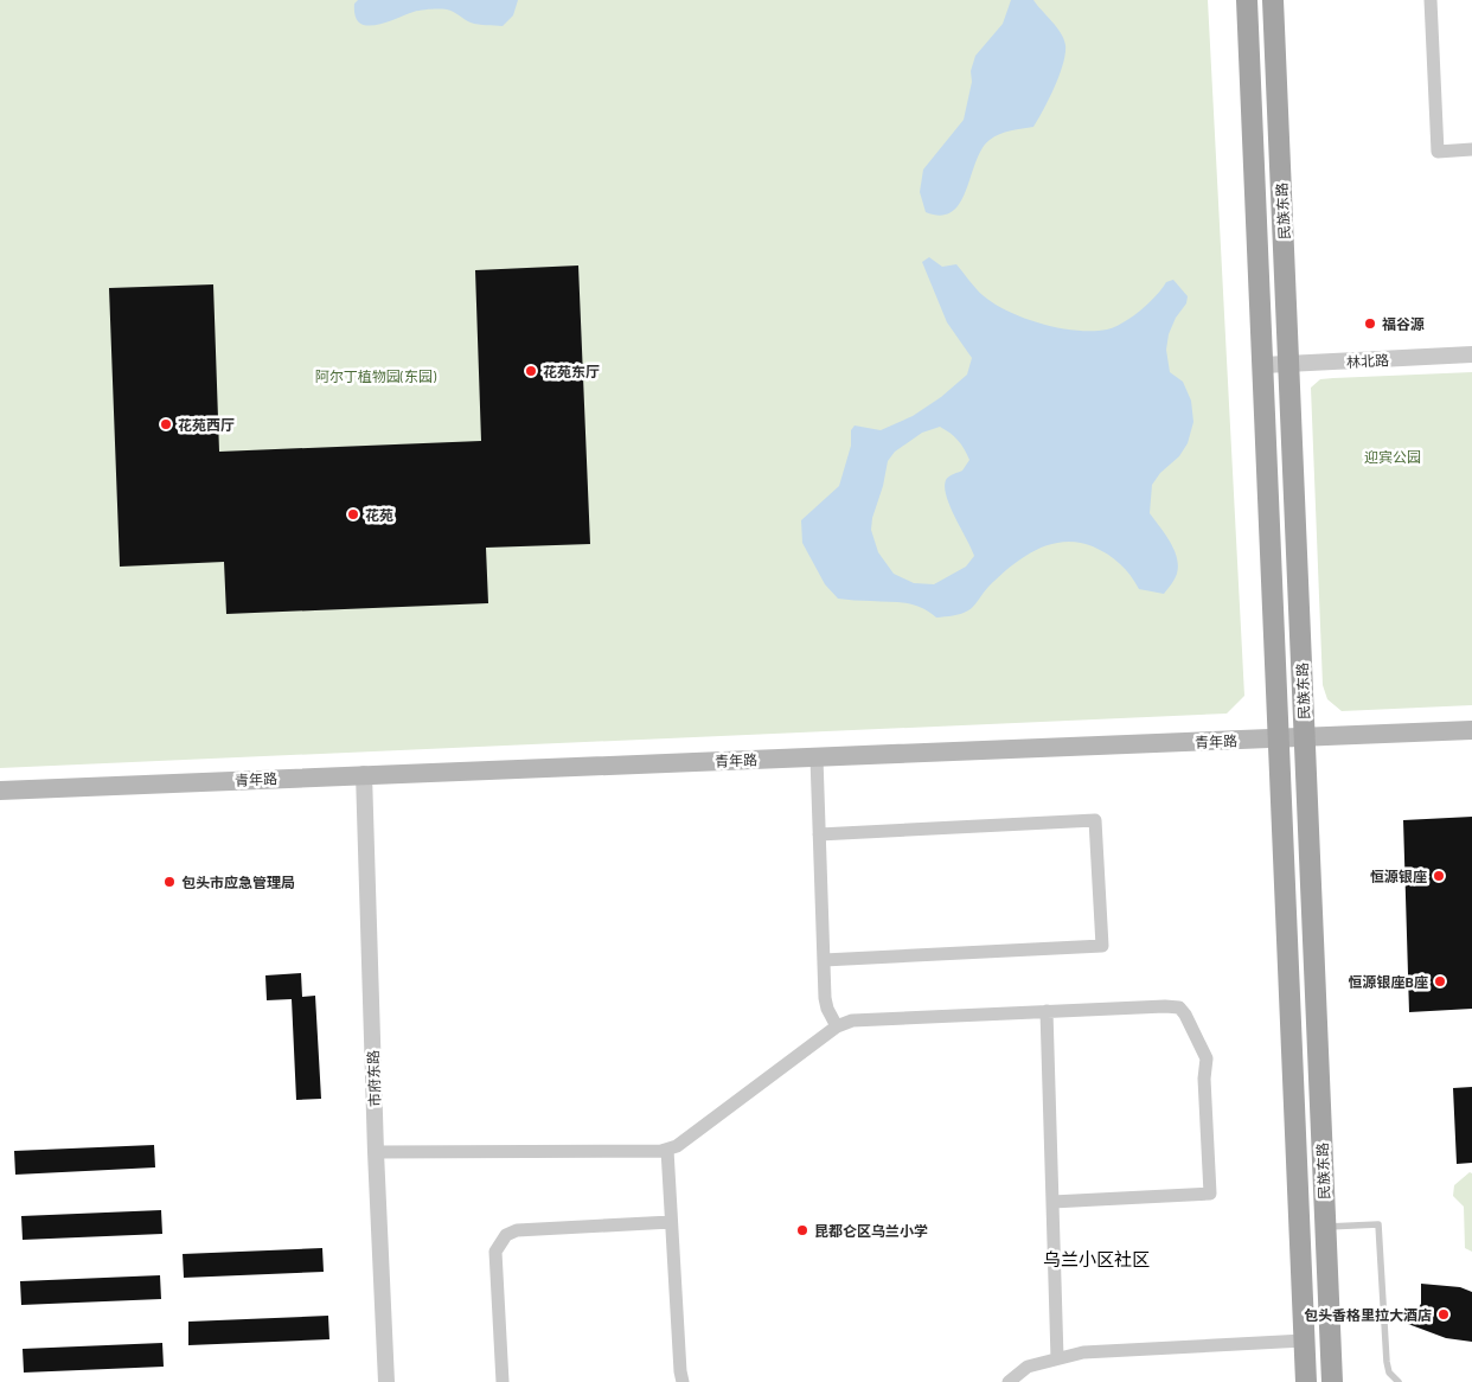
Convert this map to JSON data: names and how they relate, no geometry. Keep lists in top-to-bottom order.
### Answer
{
  "streets": {
    "main road": ["民族东路", "青年路"],
    "street": ["林北路", "市府东路"]
  },
  "crossings": [
    ["民族东路", "林北路"],
    ["民族东路", "青年路"],
    ["青年路", "市府东路"]
  ],
  "districts": ["乌兰小区社区"],
  "parks": ["阿尔丁植物园(东园)", "迎宾公园"],
  "places": [
    "福谷源",
    "花苑东厅",
    "花苑西厅",
    "花苑",
    "恒源银座",
    "包头市应急管理局",
    "恒源银座B座",
    "昆都仑区乌兰小学",
    "包头香格里拉大酒店"
  ]
}
